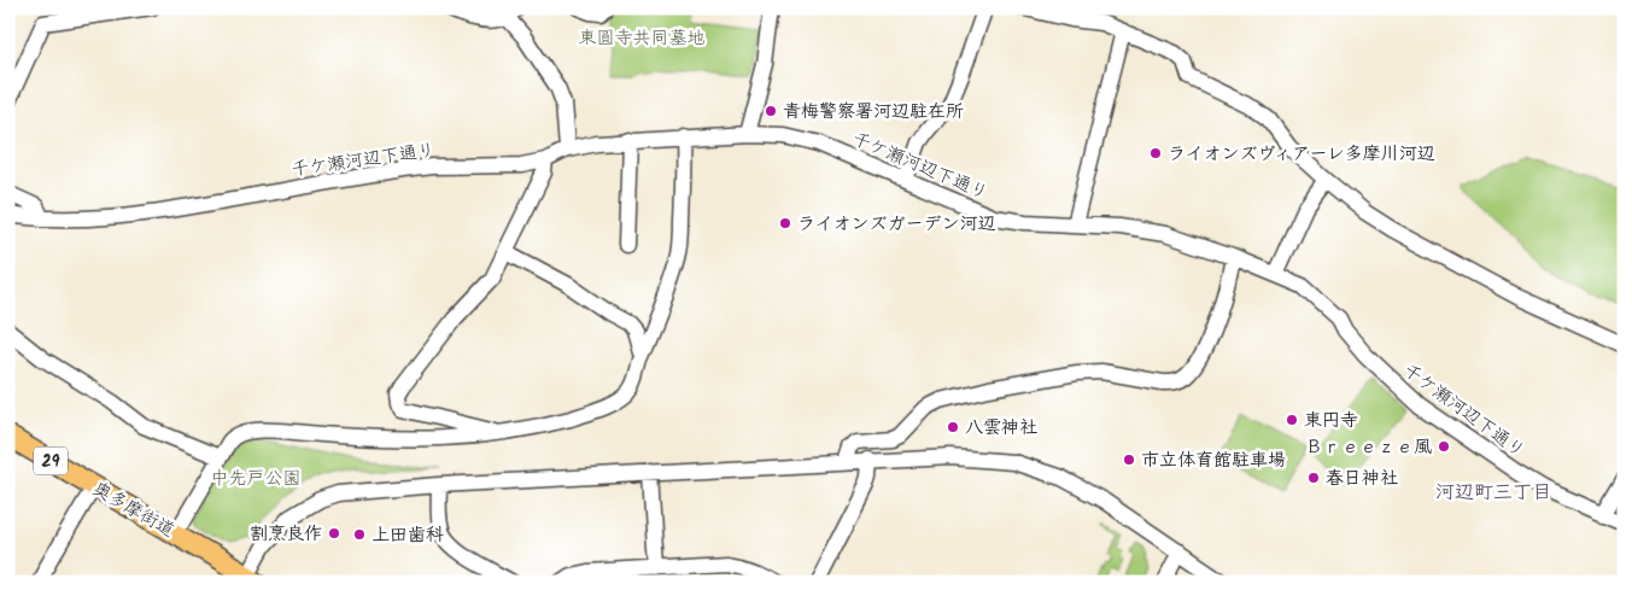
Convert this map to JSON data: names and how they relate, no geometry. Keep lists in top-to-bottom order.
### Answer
{
  "streets": {
    "main road": ["29", "奥多摩街道"],
    "street": ["千ケ瀬河辺下通り"]
  },
  "districts": ["河辺町三丁目"],
  "parks": ["東圓寺共同墓地", "中先戸公園"],
  "places": [
    "青梅警察署河辺駐在所",
    "ライオンズヴィアーレ多摩川河辺",
    "ライオンズガーデン河辺",
    "東円寺",
    "八雲神社",
    "Ｂｒｅｅｚｅ風",
    "市立体育館駐車場",
    "春日神社",
    "割烹良作",
    "上田歯科"
  ]
}
